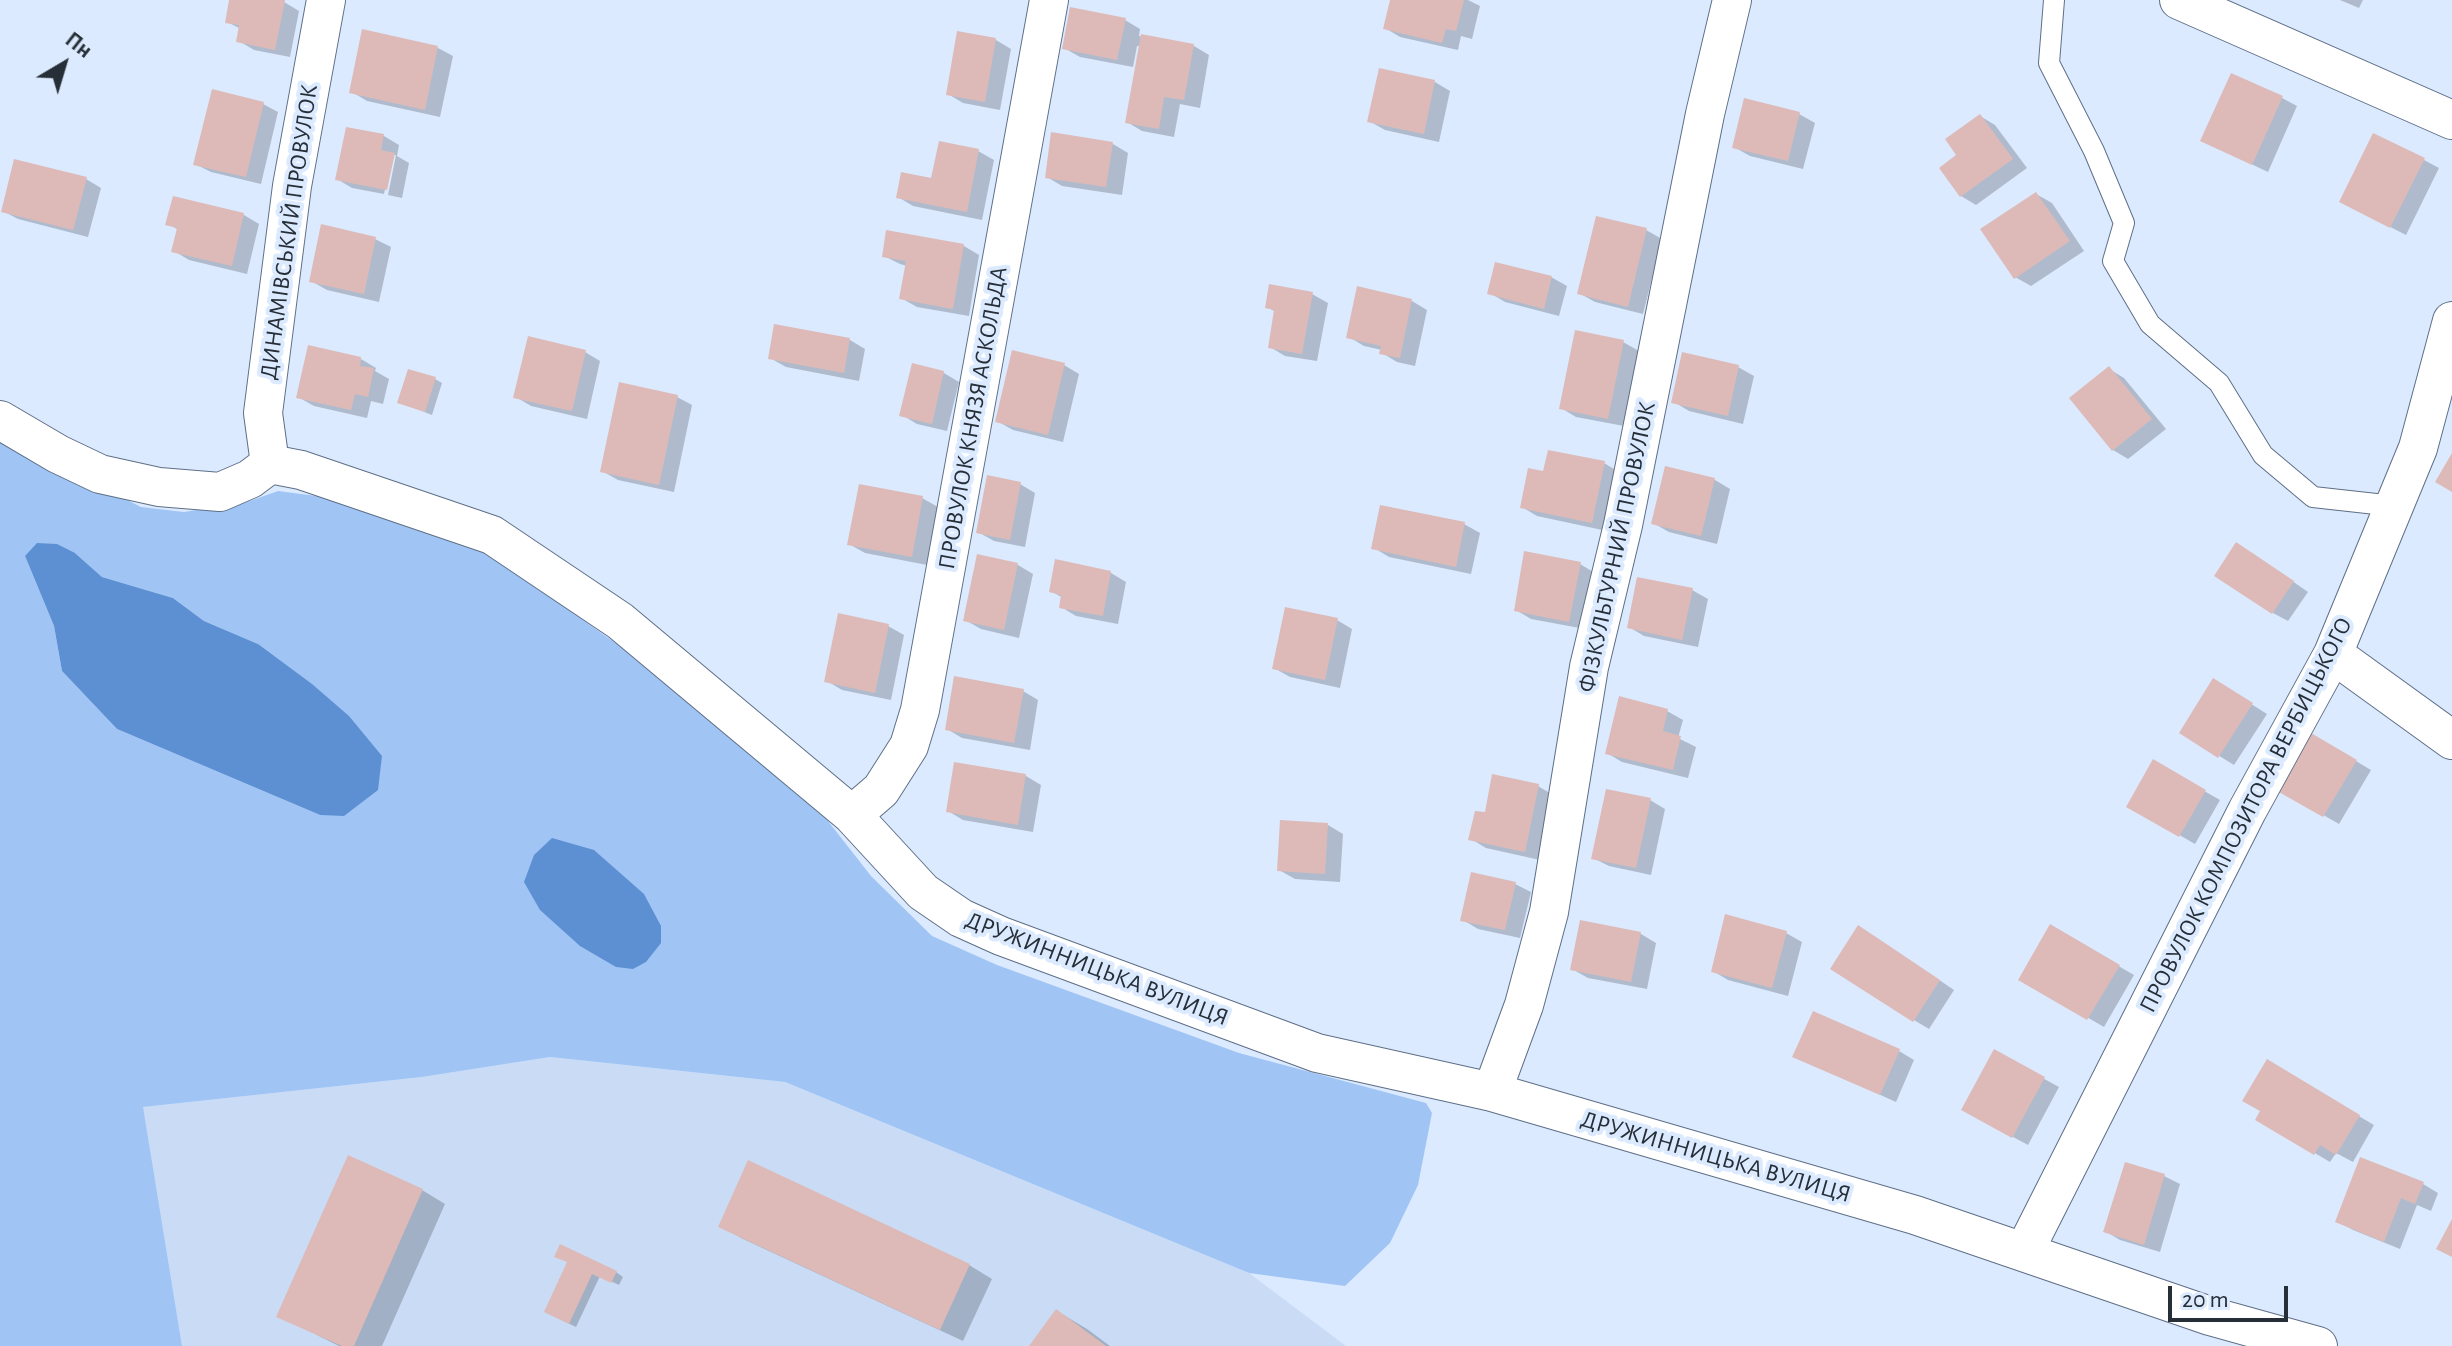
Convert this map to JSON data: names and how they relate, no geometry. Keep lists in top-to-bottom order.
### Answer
{
  "streets": {
    "street": [
      "ДИНАМІВСЬКИЙ ПРОВУЛОК",
      "ПРОВУЛОК КНЯЗЯ АСКОЛЬДА",
      "ФІЗКУЛЬТУРНИЙ ПРОВУЛОК",
      "ПРОВУЛОК КОМПОЗИТОРА ВЕРБИЦЬКОГО",
      "ДРУЖИННИЦЬКА ВУЛИЦЯ"
    ]
  },
  "crossings": [
    ["ДИНАМІВСЬКИЙ ПРОВУЛОК", "ДРУЖИННИЦЬКА ВУЛИЦЯ"],
    ["ПРОВУЛОК КНЯЗЯ АСКОЛЬДА", "ДРУЖИННИЦЬКА ВУЛИЦЯ"],
    ["ФІЗКУЛЬТУРНИЙ ПРОВУЛОК", "ДРУЖИННИЦЬКА ВУЛИЦЯ"],
    ["ПРОВУЛОК КОМПОЗИТОРА ВЕРБИЦЬКОГО", "ДРУЖИННИЦЬКА ВУЛИЦЯ"]
  ],
  "scale_bar": "20 m",
  "north": "top right"
}
